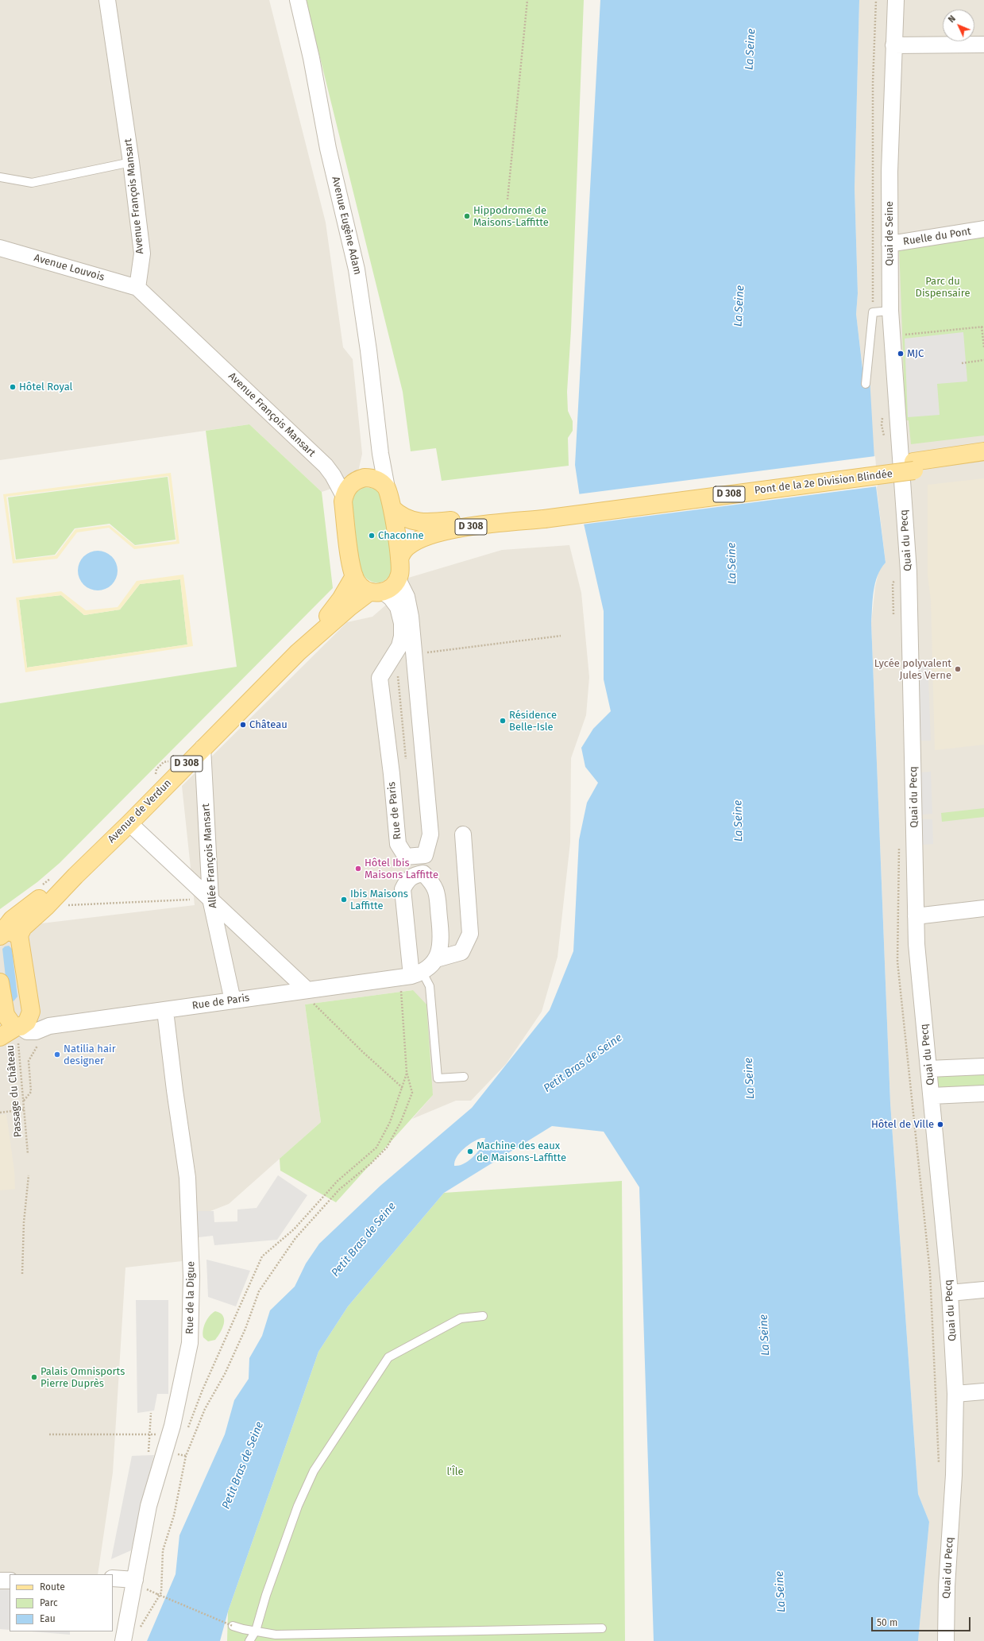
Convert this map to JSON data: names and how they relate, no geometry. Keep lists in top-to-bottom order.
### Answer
{
  "streets": {
    "main road": ["Pont de la 2e Division Blindée", "D 308", "Avenue de Verdun"],
    "street": [
      "Avenue François Mansart",
      "Avenue Eugène Adam",
      "Quai de Seine",
      "Ruelle du Pont",
      "Avenue Louvois",
      "Quai du Pecq",
      "Rue de Paris",
      "Allée François Mansart",
      "Rue de la Digue"
    ],
    "path": ["Passage du Château"]
  },
  "crossings": [
    ["Avenue François Mansart", "Avenue Louvois"],
    ["Quai de Seine", "Ruelle du Pont"],
    ["Quai de Seine", "Pont de la 2e Division Blindée"],
    ["Quai de Seine", "D 308"],
    ["Quai de Seine", "Quai du Pecq"],
    ["Pont de la 2e Division Blindée", "D 308"],
    ["Pont de la 2e Division Blindée", "Quai du Pecq"],
    ["D 308", "Quai du Pecq"],
    ["Rue de Paris", "Avenue de Verdun"],
    ["Rue de Paris", "Allée François Mansart"],
    ["Rue de Paris", "Passage du Château"],
    ["Rue de Paris", "Rue de la Digue"],
    ["Avenue de Verdun", "Allée François Mansart"]
  ],
  "water": ["La Seine", "Petit Bras de Seine"],
  "parks": ["Parc du Dispensaire", "l'Île"],
  "places": [
    "Hippodrome de Maisons-Laffitte",
    "MJC",
    "Hôtel Royal",
    "Chaconne",
    "Lycée polyvalent Jules Verne",
    "Résidence Belle-Isle",
    "Château",
    "Hôtel Ibis Maisons Laffitte",
    "Ibis Maisons Laffitte",
    "Natilia hair designer",
    "Hôtel de Ville",
    "Machine des eaux de Maisons-Laffitte",
    "Palais Omnisports Pierre Duprès"
  ],
  "legend": ["Route", "Parc", "Eau"],
  "scale_bar": "50 m",
  "north": "top left"
}
